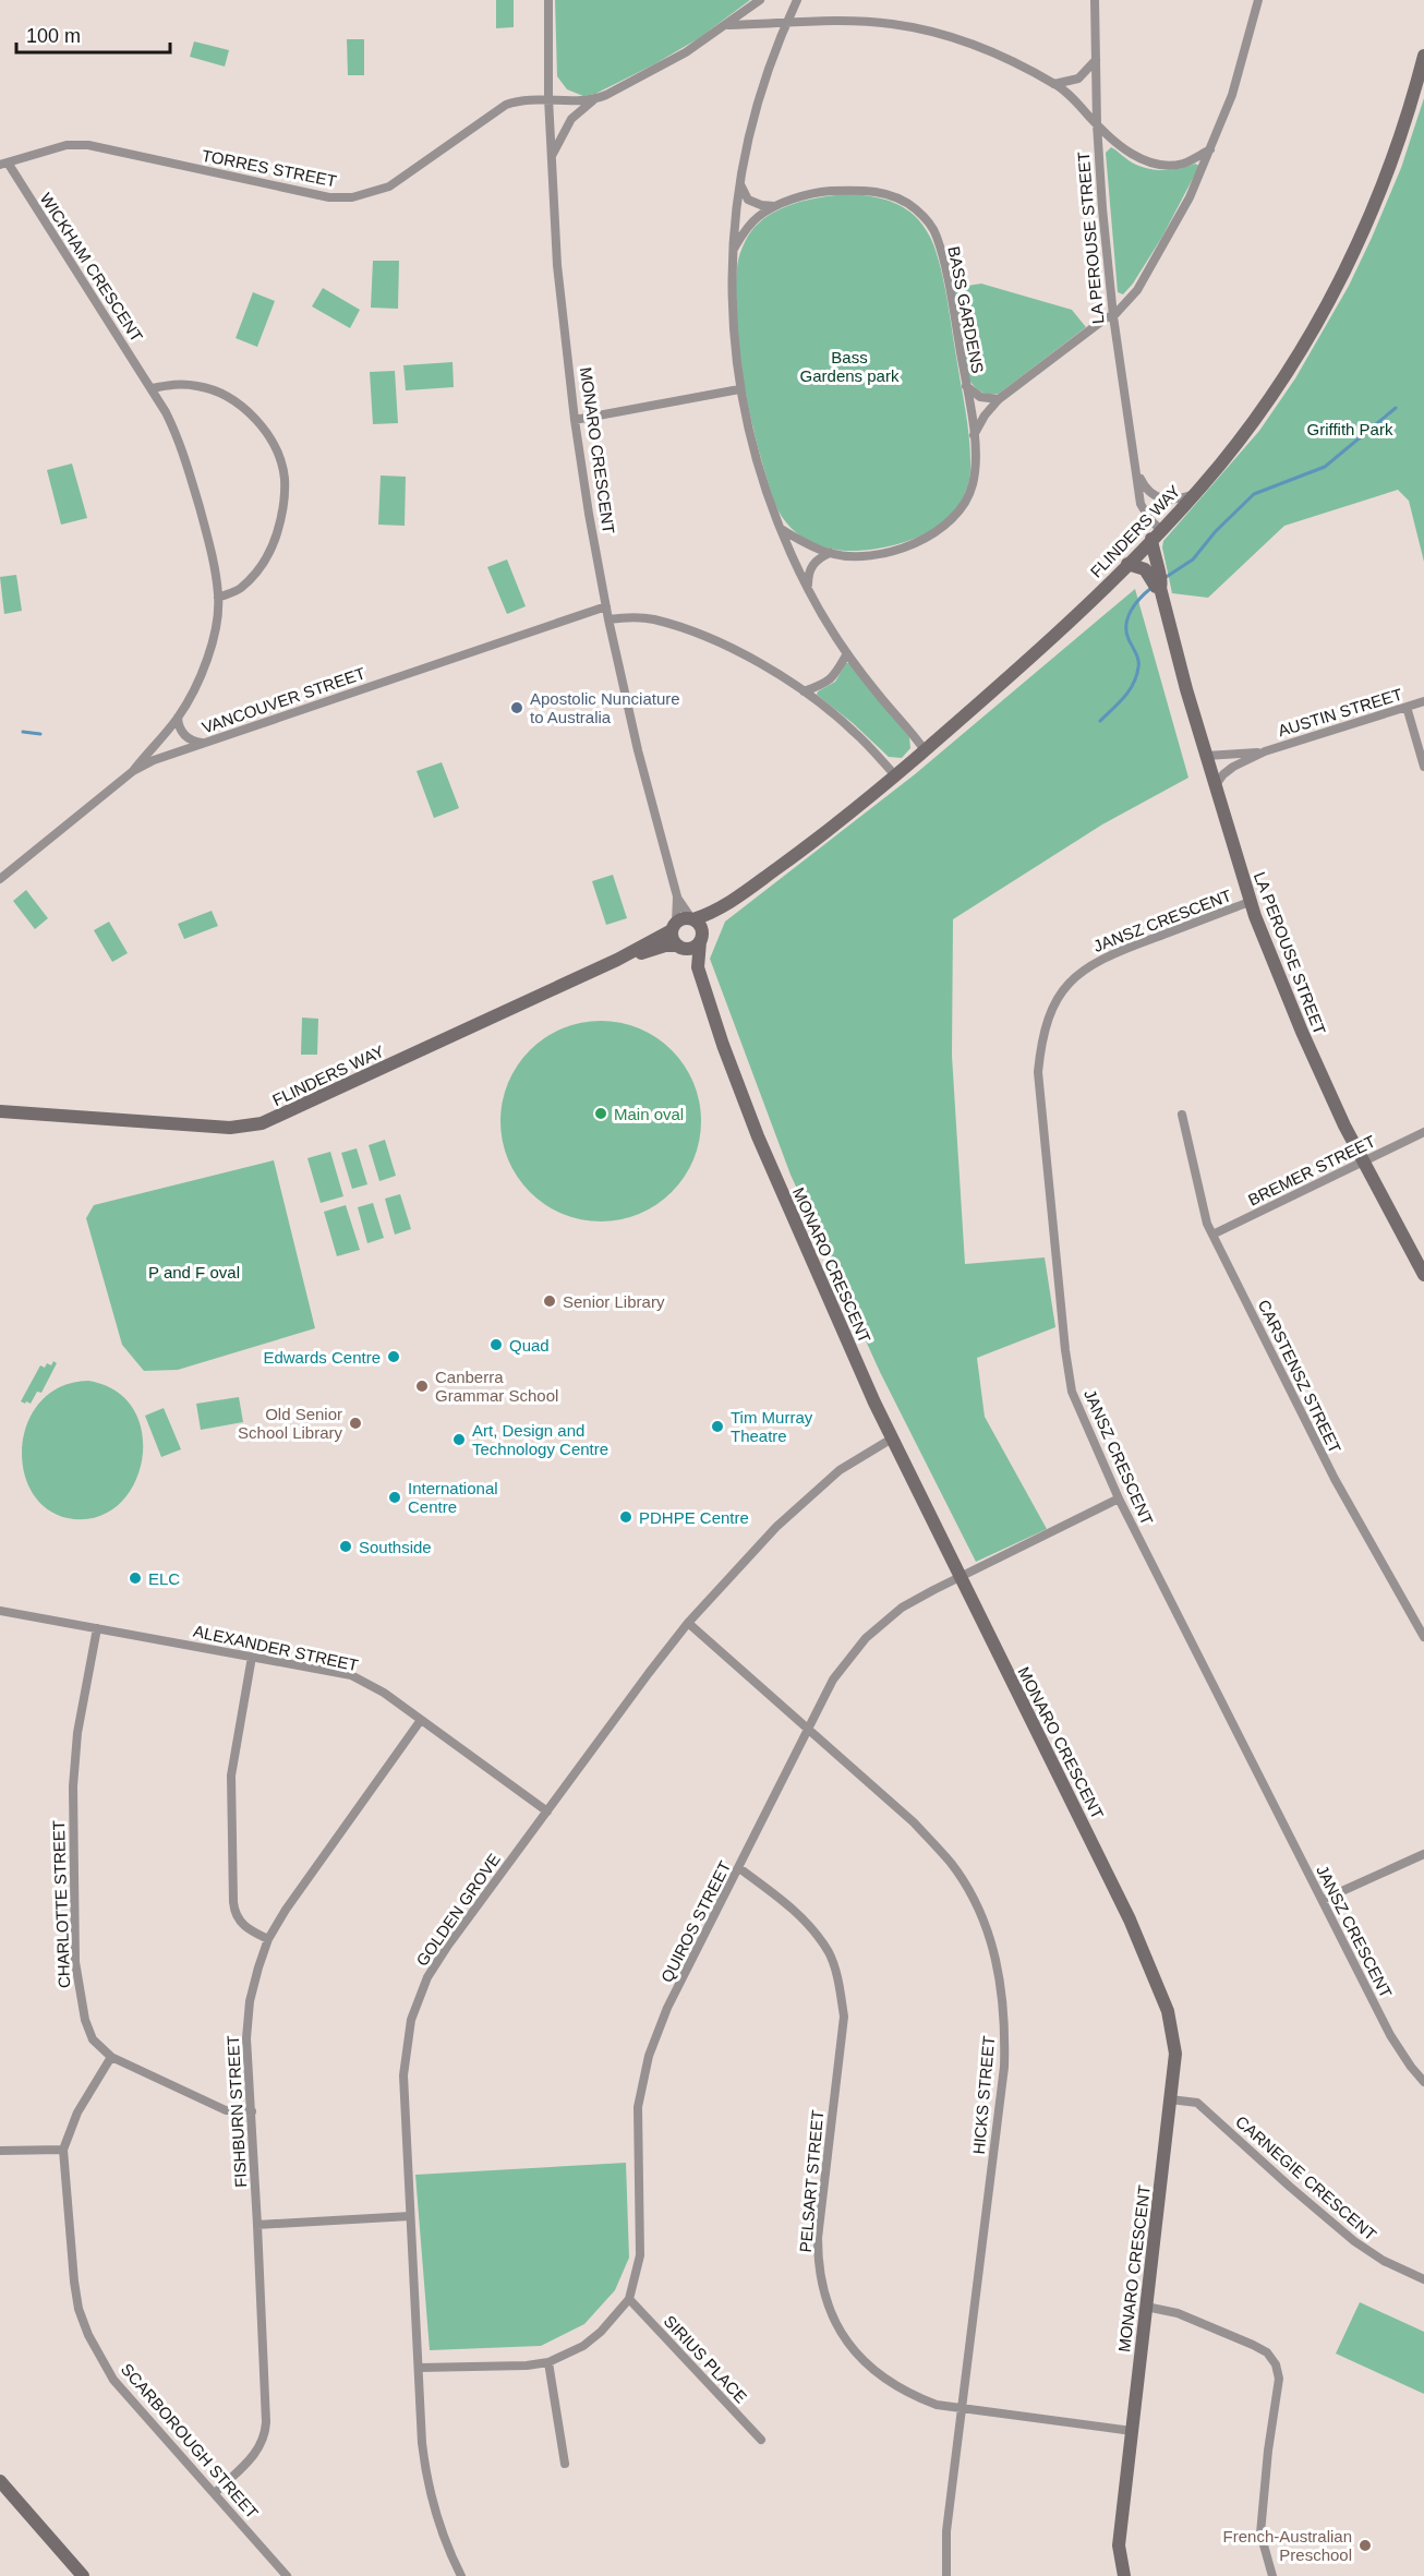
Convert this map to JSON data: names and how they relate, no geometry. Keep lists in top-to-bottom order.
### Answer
{
  "streets": {
    "street": [
      "TORRES STREET",
      "LA PEROUSE STREET",
      "WICKHAM CRESCENT",
      "BASS GARDENS",
      "MONARO CRESCENT",
      "FLINDERS WAY",
      "VANCOUVER STREET",
      "AUSTIN STREET",
      "JANSZ CRESCENT",
      "BREMER STREET",
      "CARSTENSZ STREET",
      "ALEXANDER STREET",
      "CHARLOTTE STREET",
      "GOLDEN GROVE",
      "QUIROS STREET",
      "HICKS STREET",
      "FISHBURN STREET",
      "CARNEGIE CRESCENT",
      "PELSART STREET",
      "SIRIUS PLACE",
      "SCARBOROUGH STREET"
    ]
  },
  "crossings": [
    ["TORRES STREET", "WICKHAM CRESCENT"],
    ["TORRES STREET", "MONARO CRESCENT"],
    ["LA PEROUSE STREET", "FLINDERS WAY"],
    ["LA PEROUSE STREET", "AUSTIN STREET"],
    ["LA PEROUSE STREET", "JANSZ CRESCENT"],
    ["LA PEROUSE STREET", "BREMER STREET"],
    ["WICKHAM CRESCENT", "VANCOUVER STREET"],
    ["MONARO CRESCENT", "FLINDERS WAY"],
    ["MONARO CRESCENT", "VANCOUVER STREET"],
    ["MONARO CRESCENT", "GOLDEN GROVE"],
    ["MONARO CRESCENT", "QUIROS STREET"],
    ["MONARO CRESCENT", "CARNEGIE CRESCENT"],
    ["MONARO CRESCENT", "PELSART STREET"],
    ["JANSZ CRESCENT", "QUIROS STREET"],
    ["BREMER STREET", "CARSTENSZ STREET"],
    ["ALEXANDER STREET", "CHARLOTTE STREET"],
    ["ALEXANDER STREET", "GOLDEN GROVE"],
    ["ALEXANDER STREET", "FISHBURN STREET"],
    ["CHARLOTTE STREET", "FISHBURN STREET"],
    ["CHARLOTTE STREET", "SCARBOROUGH STREET"],
    ["GOLDEN GROVE", "QUIROS STREET"],
    ["GOLDEN GROVE", "HICKS STREET"],
    ["QUIROS STREET", "HICKS STREET"],
    ["QUIROS STREET", "PELSART STREET"],
    ["QUIROS STREET", "SIRIUS PLACE"],
    ["HICKS STREET", "PELSART STREET"],
    ["FISHBURN STREET", "SCARBOROUGH STREET"]
  ],
  "parks": ["Bass Gardens park", "Griffith Park", "P and F oval"],
  "places": [
    "Apostolic Nunciature to Australia",
    "Main oval",
    "Senior Library",
    "Quad",
    "Edwards Centre",
    "Canberra Grammar School",
    "Old Senior School Library",
    "Tim Murray Theatre",
    "Art, Design and Technology Centre",
    "International Centre",
    "PDHPE Centre",
    "Southside",
    "ELC",
    "French-Australian Preschool"
  ],
  "scale_bar": "100 m"
}
